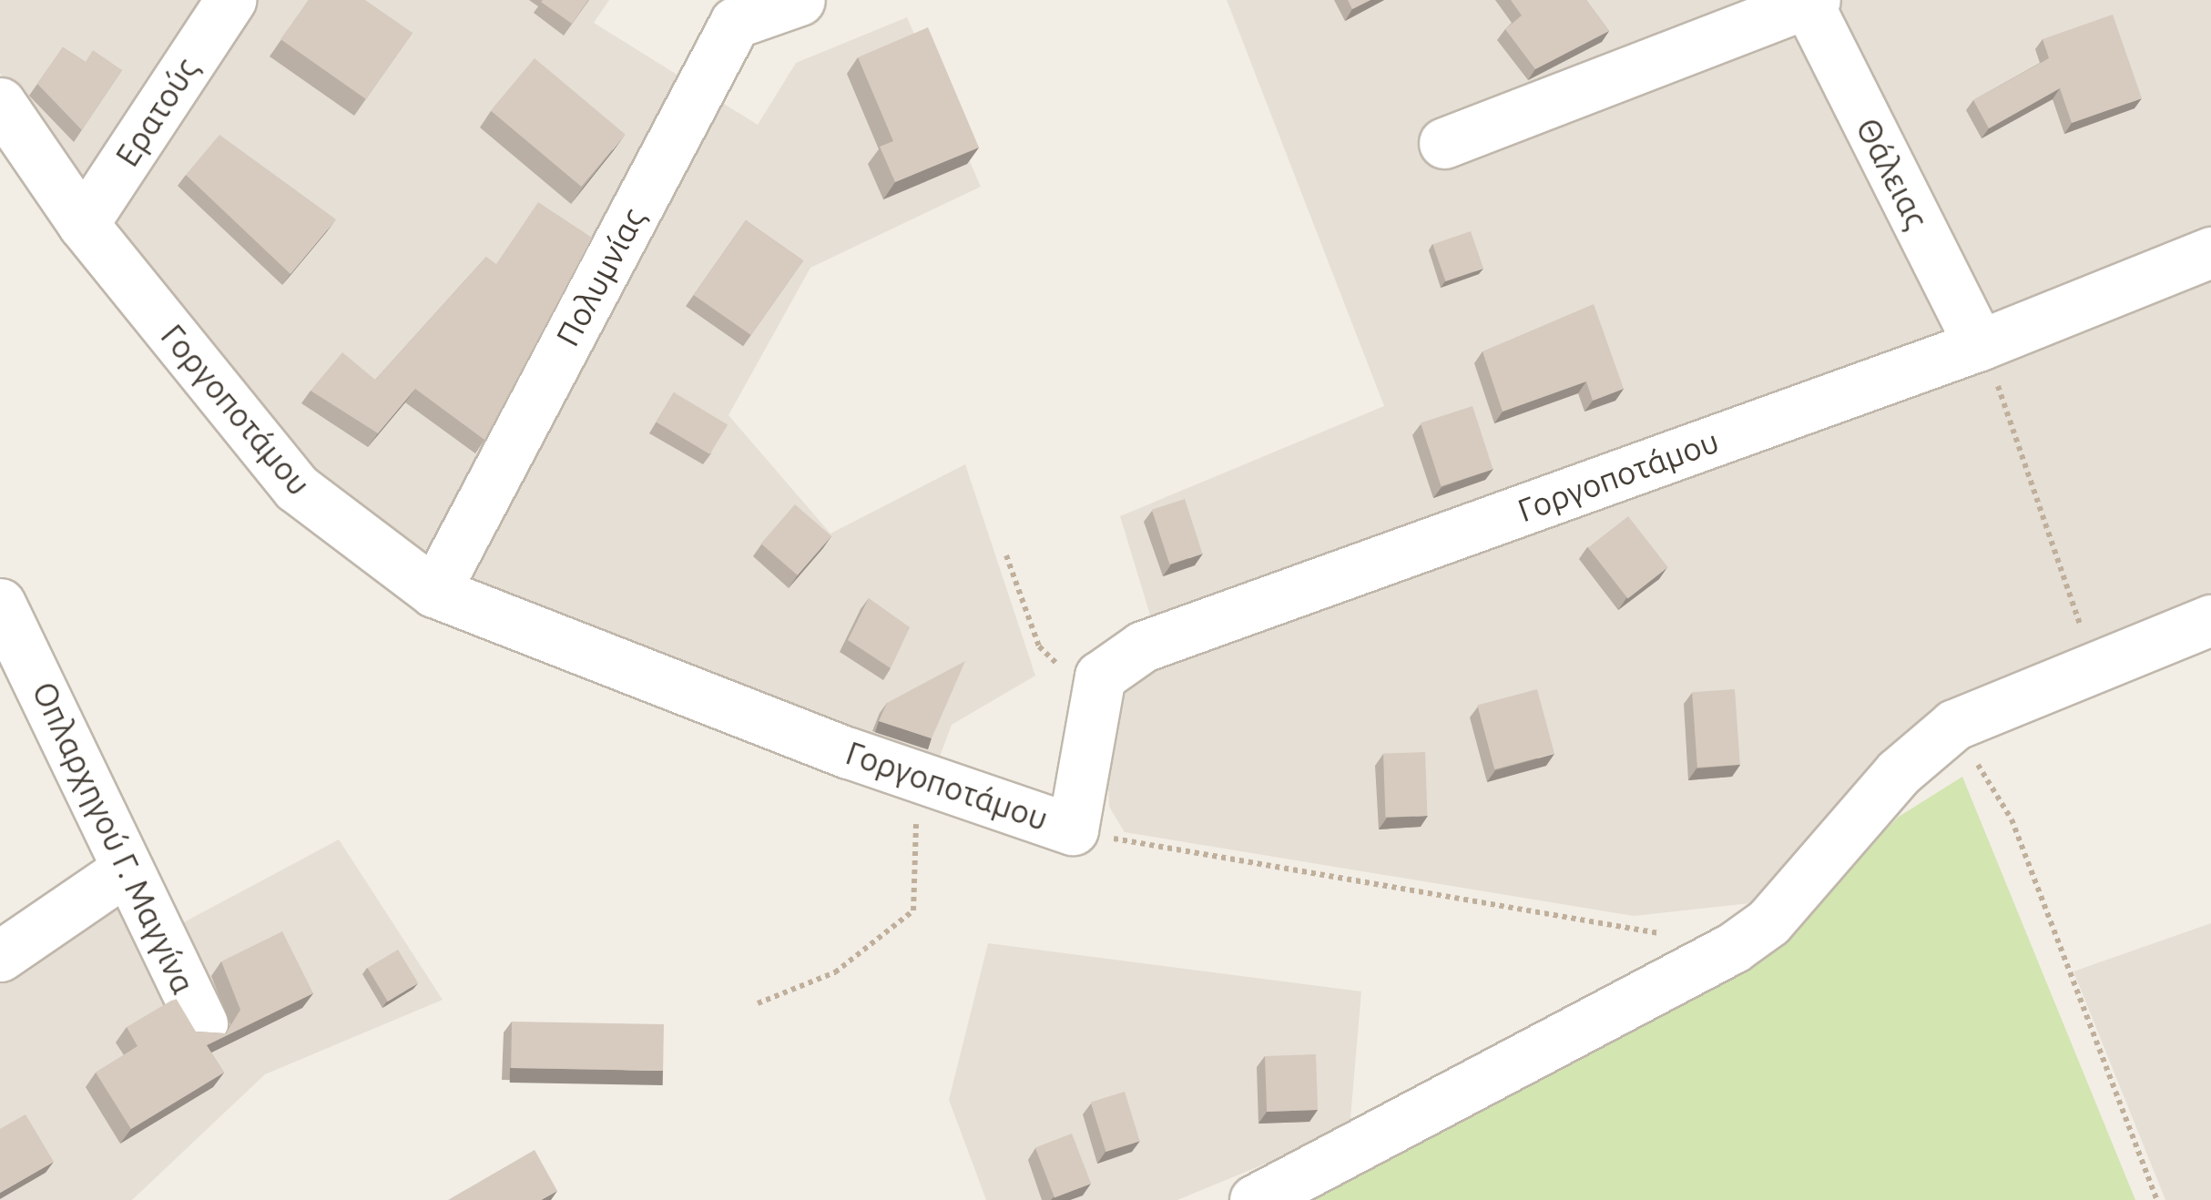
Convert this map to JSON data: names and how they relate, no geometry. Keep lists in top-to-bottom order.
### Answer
{
  "streets": {
    "street": [
      "Ερατούς",
      "Θάλειας",
      "Πολυμνίας",
      "Γοργοποτάμου",
      "Οπλαρχηγού Γ. Μαγγίνα"
    ]
  },
  "crossings": [
    ["Ερατούς", "Γοργοποτάμου"],
    ["Θάλειας", "Γοργοποτάμου"],
    ["Πολυμνίας", "Γοργοποτάμου"]
  ]
}
